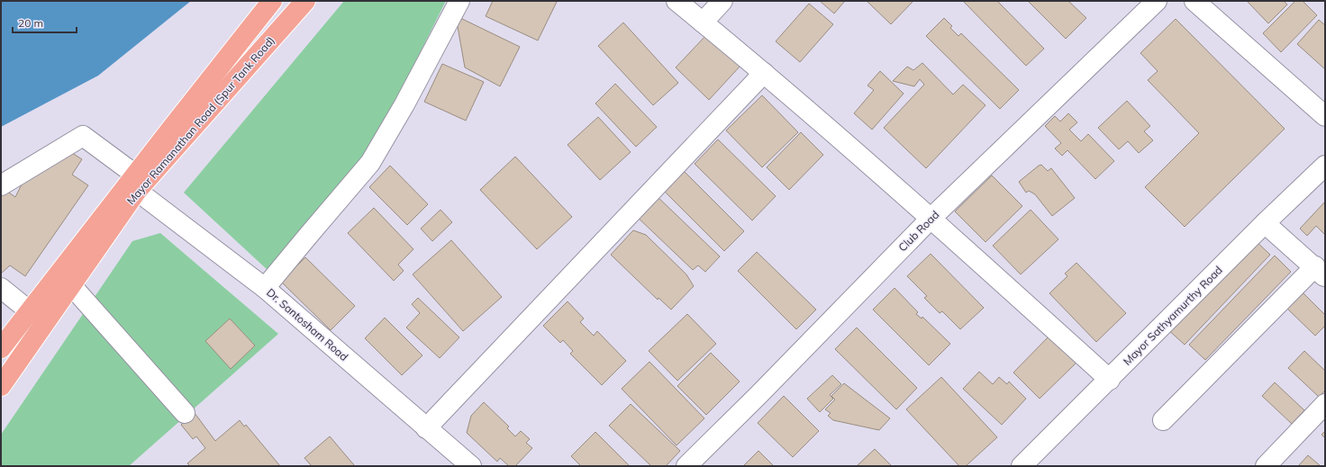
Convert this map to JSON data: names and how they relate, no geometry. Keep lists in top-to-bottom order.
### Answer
{
  "streets": {
    "main road": ["Mayor Ramanathan Road (Spur Tank Road)"],
    "street": ["Club Road", "Mayor Sathyamurthy Road", "Dr. Santosham Road"]
  },
  "crossings": [
    ["Mayor Ramanathan Road (Spur Tank Road)", "Dr. Santosham Road"]
  ],
  "scale_bar": "20 m"
}
